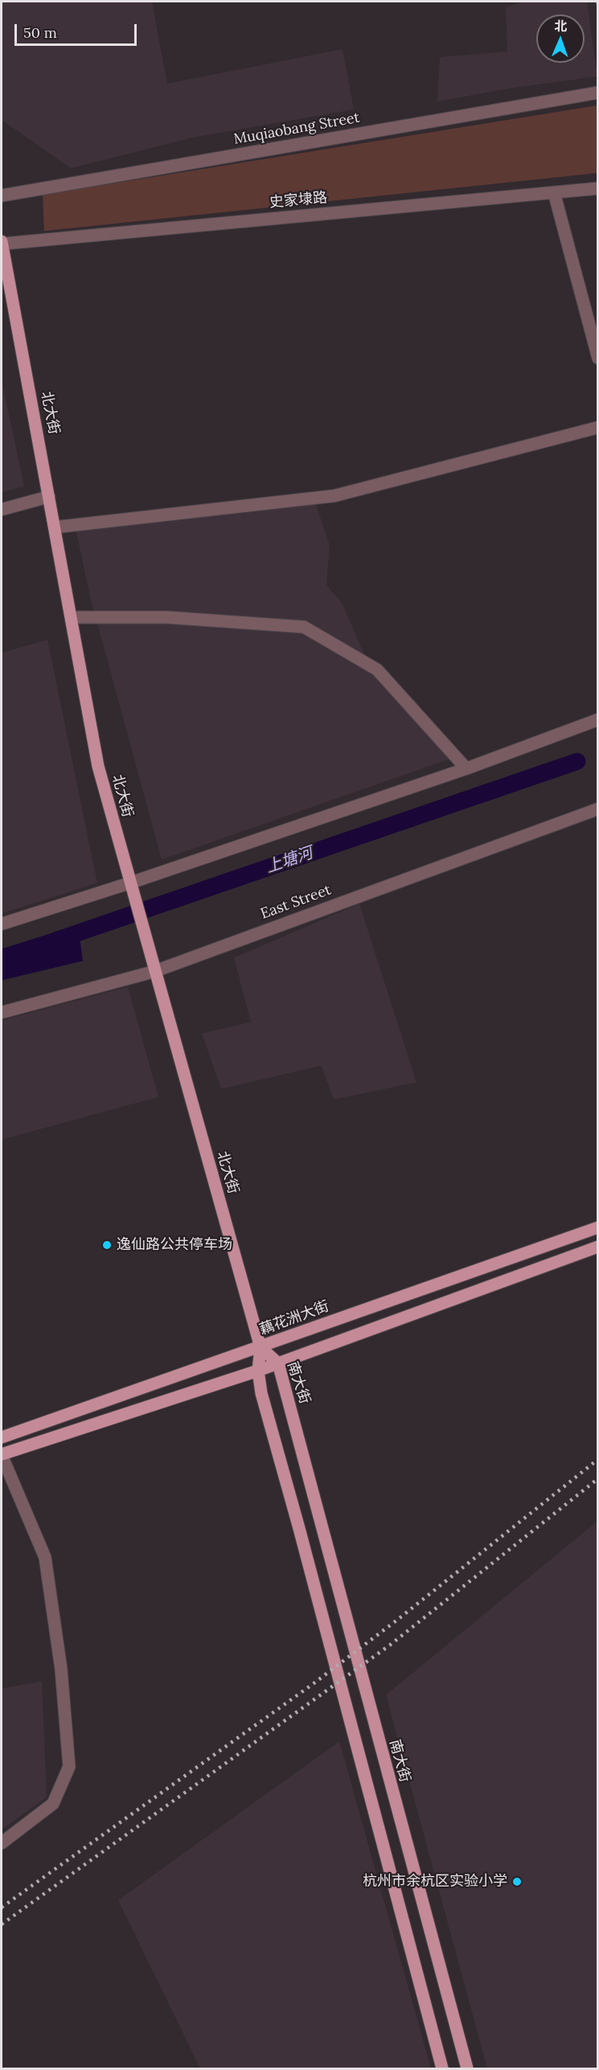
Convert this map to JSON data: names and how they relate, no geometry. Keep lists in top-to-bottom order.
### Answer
{
  "streets": {
    "main road": ["北大街", "藕花洲大街", "南大街"],
    "street": ["Muqiaobang Street", "史家埭路", "East Street"]
  },
  "crossings": [
    ["史家埭路", "北大街"],
    ["北大街", "East Street"],
    ["北大街", "藕花洲大街"],
    ["北大街", "南大街"],
    ["藕花洲大街", "南大街"]
  ],
  "water": ["上塘河"],
  "places": ["逸仙路公共停车场", "杭州市余杭区实验小学"],
  "scale_bar": "50 m",
  "north": "top"
}
